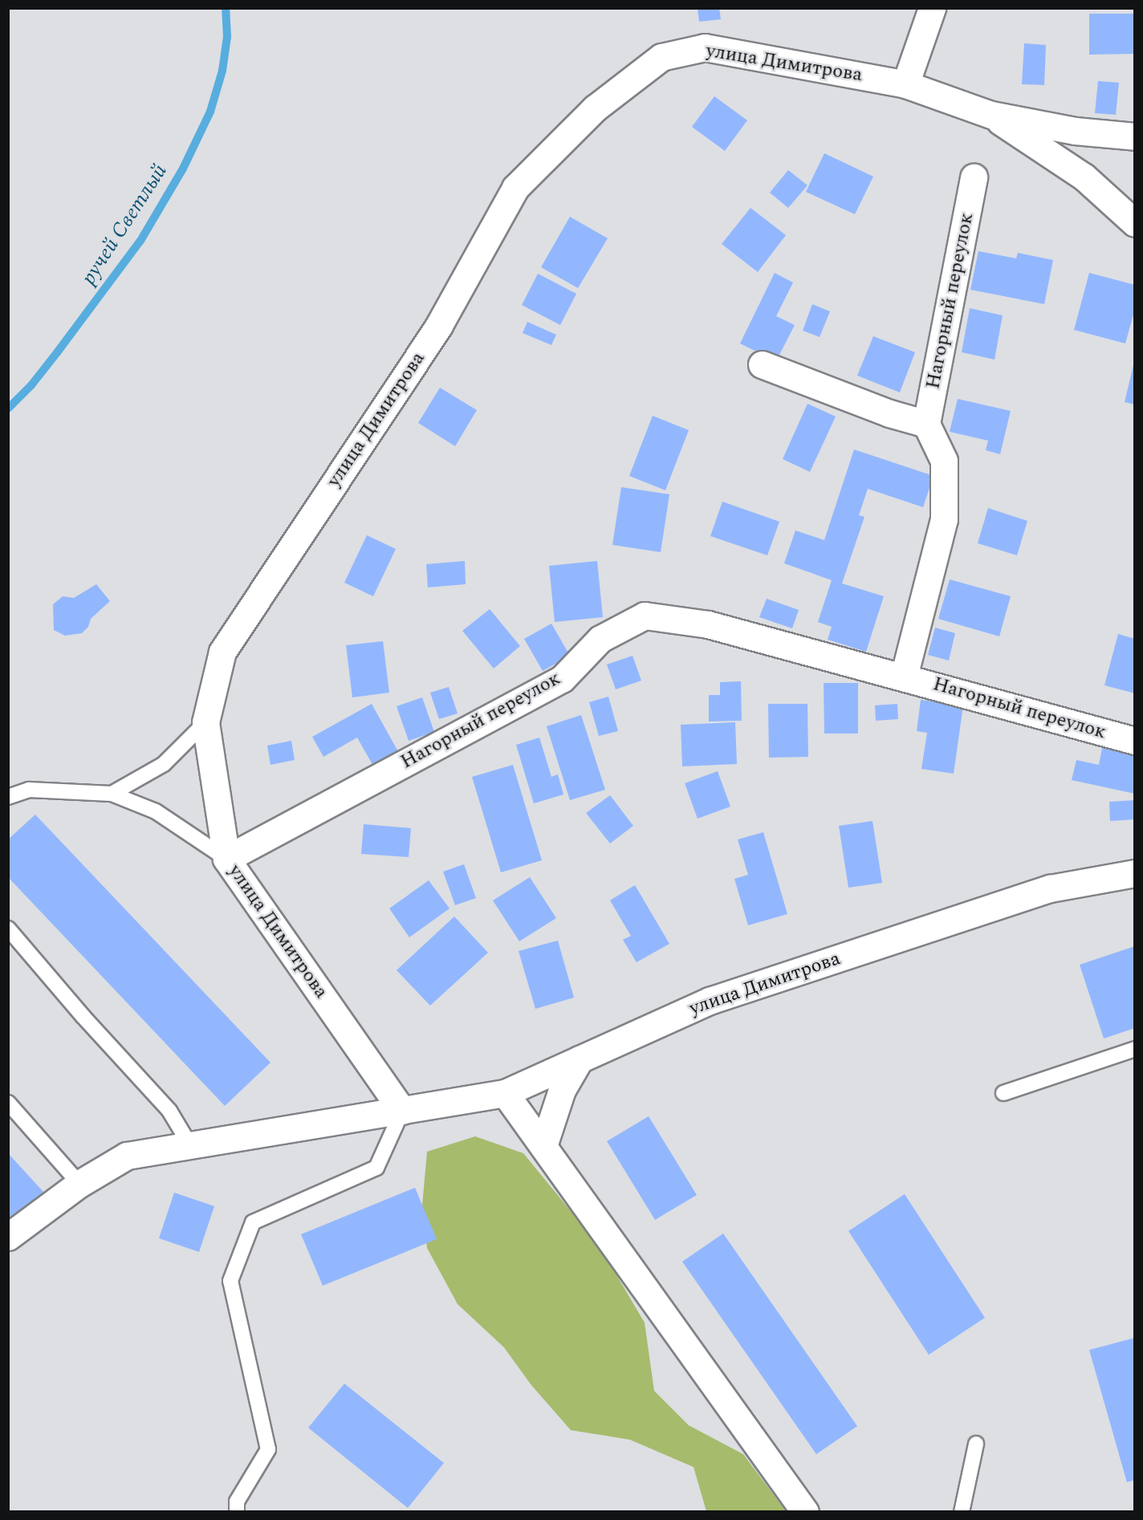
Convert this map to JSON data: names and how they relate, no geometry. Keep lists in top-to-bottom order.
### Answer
{
  "streets": {
    "street": ["улица Димитрова", "Нагорный переулок"]
  },
  "crossings": [
    ["улица Димитрова", "Нагорный переулок"]
  ],
  "water": ["ручей Светлый"]
}
